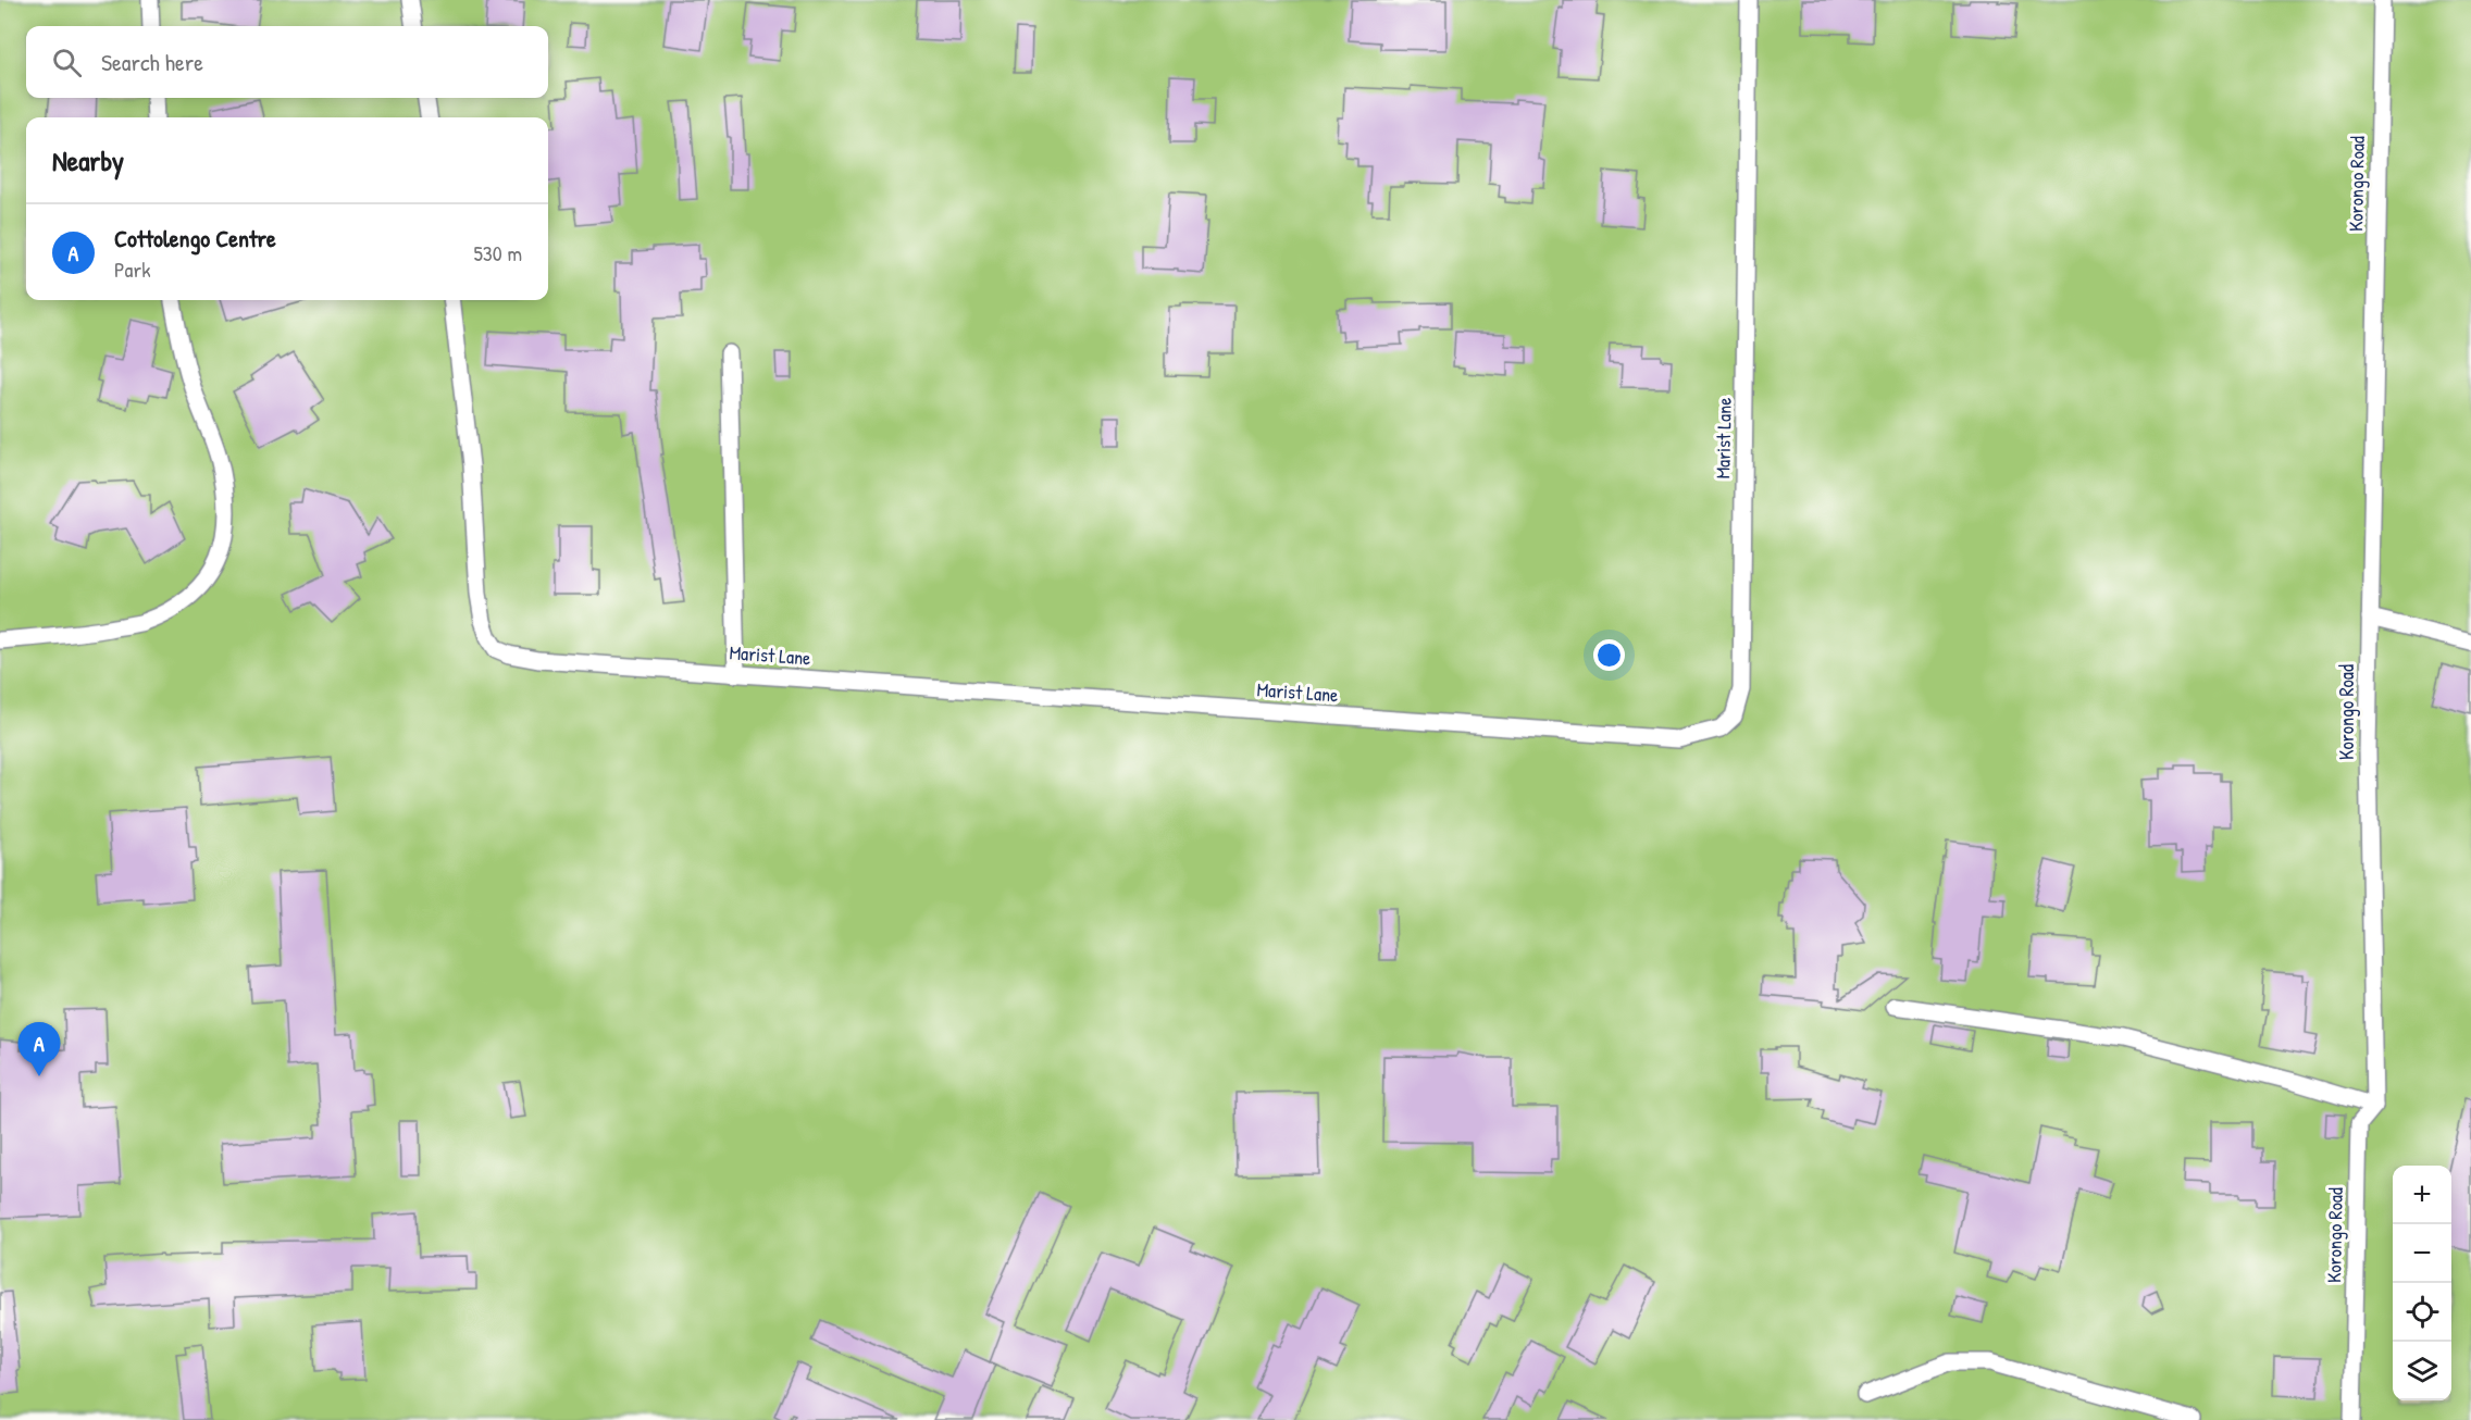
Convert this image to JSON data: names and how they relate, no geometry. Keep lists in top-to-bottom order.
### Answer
{
  "streets": {
    "street": ["Korongo Road", "Marist Lane"]
  },
  "page": {
    "search": "Search here",
    "heading": "Nearby",
    "list": [
      {
        "mark": "A",
        "name": "Cottolengo Centre",
        "note": "Park",
        "value": "530 m"
      }
    ],
    "pins": "A",
    "map_buttons": ["+", "−"]
  }
}
